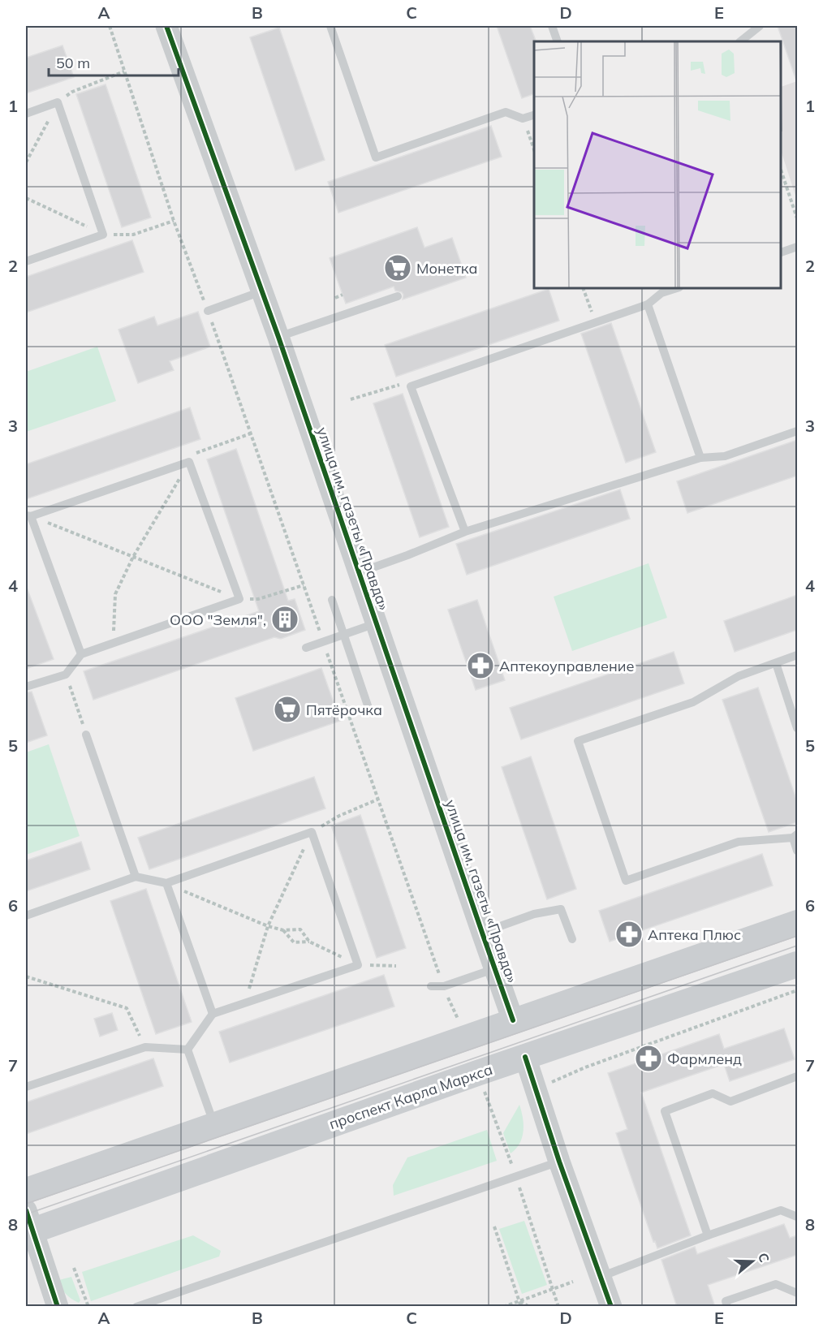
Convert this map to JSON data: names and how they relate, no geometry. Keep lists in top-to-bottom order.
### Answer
{
  "streets": {
    "main road": ["улица им. газеты «Правда»", "проспект Карла Маркса"]
  },
  "crossings": [
    ["улица им. газеты «Правда»", "проспект Карла Маркса"]
  ],
  "places": {
    "supermarket": ["Монетка", "Пятёрочка"],
    "building": ["ООО \"Земля\","],
    "pharmacy": ["Аптекоуправление", "Аптека Плюс", "Фармленд"]
  },
  "scale_bar": "50 m",
  "north": "right",
  "grid": {
    "columns": [
      "A",
      "B",
      "C",
      "D",
      "E"
    ],
    "rows": [
      "1",
      "2",
      "3",
      "4",
      "5",
      "6",
      "7",
      "8"
    ]
  }
}
